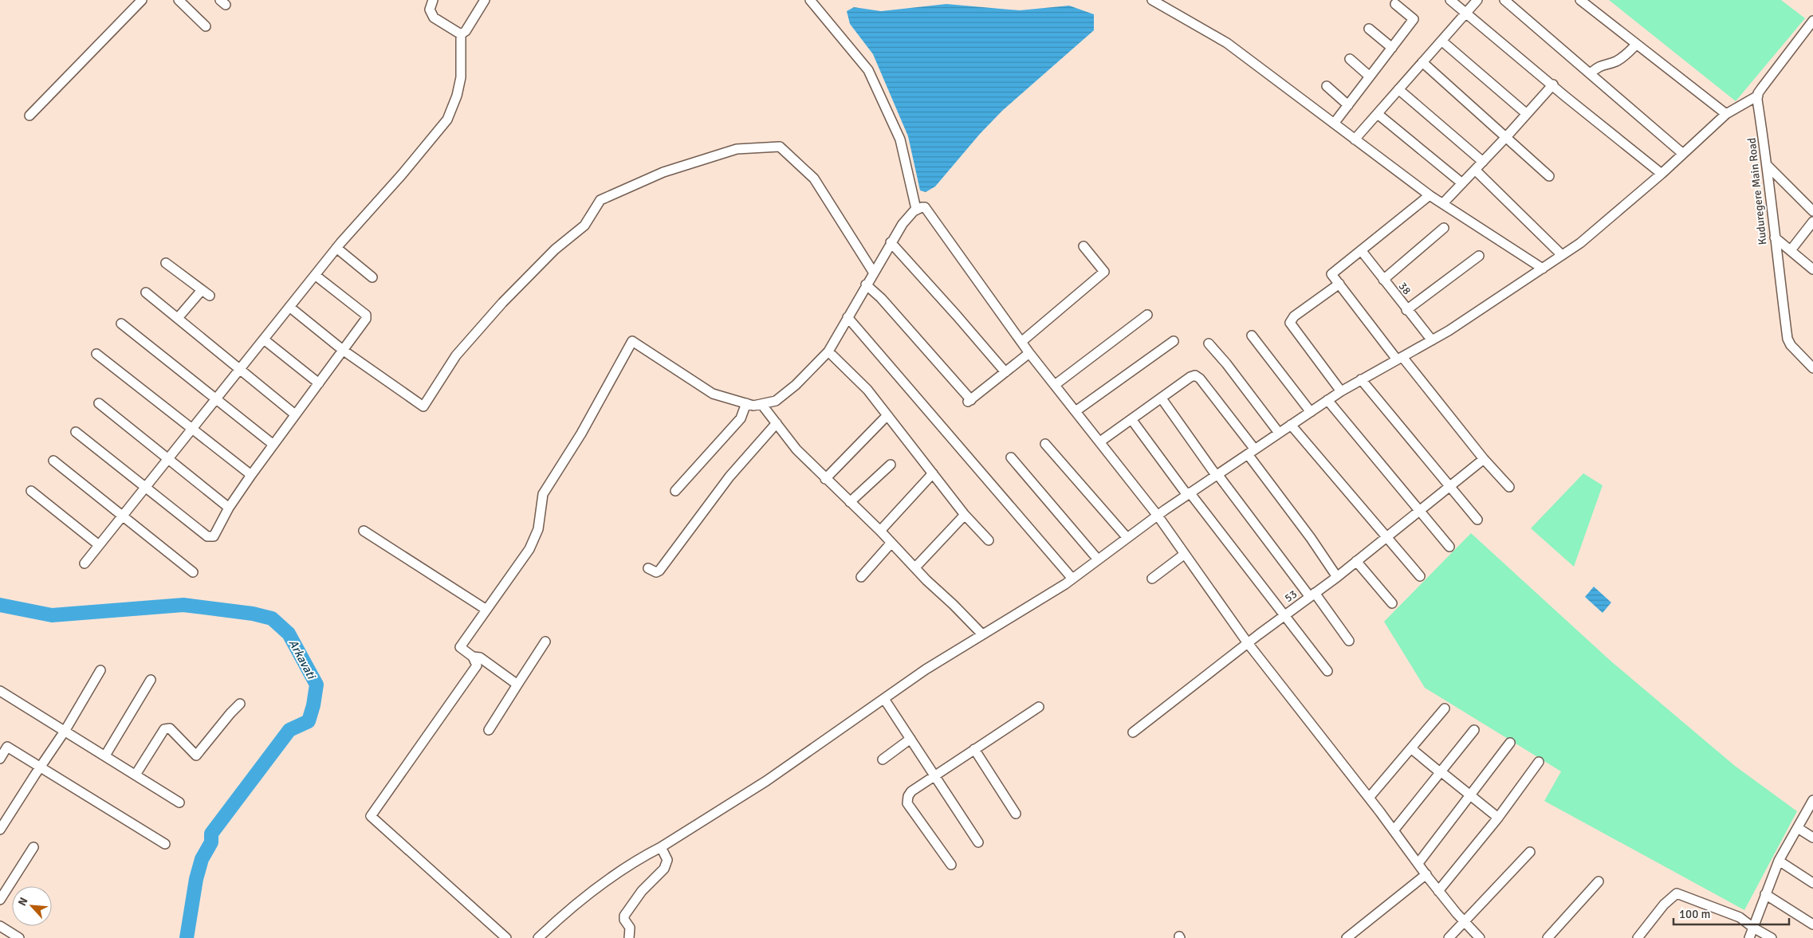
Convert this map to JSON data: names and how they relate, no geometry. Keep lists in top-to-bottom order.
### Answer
{
  "streets": {
    "street": ["Kuduregere Main Road", "38", "53"]
  },
  "water": ["Arkavati"],
  "scale_bar": "100 m",
  "north": "top left"
}
